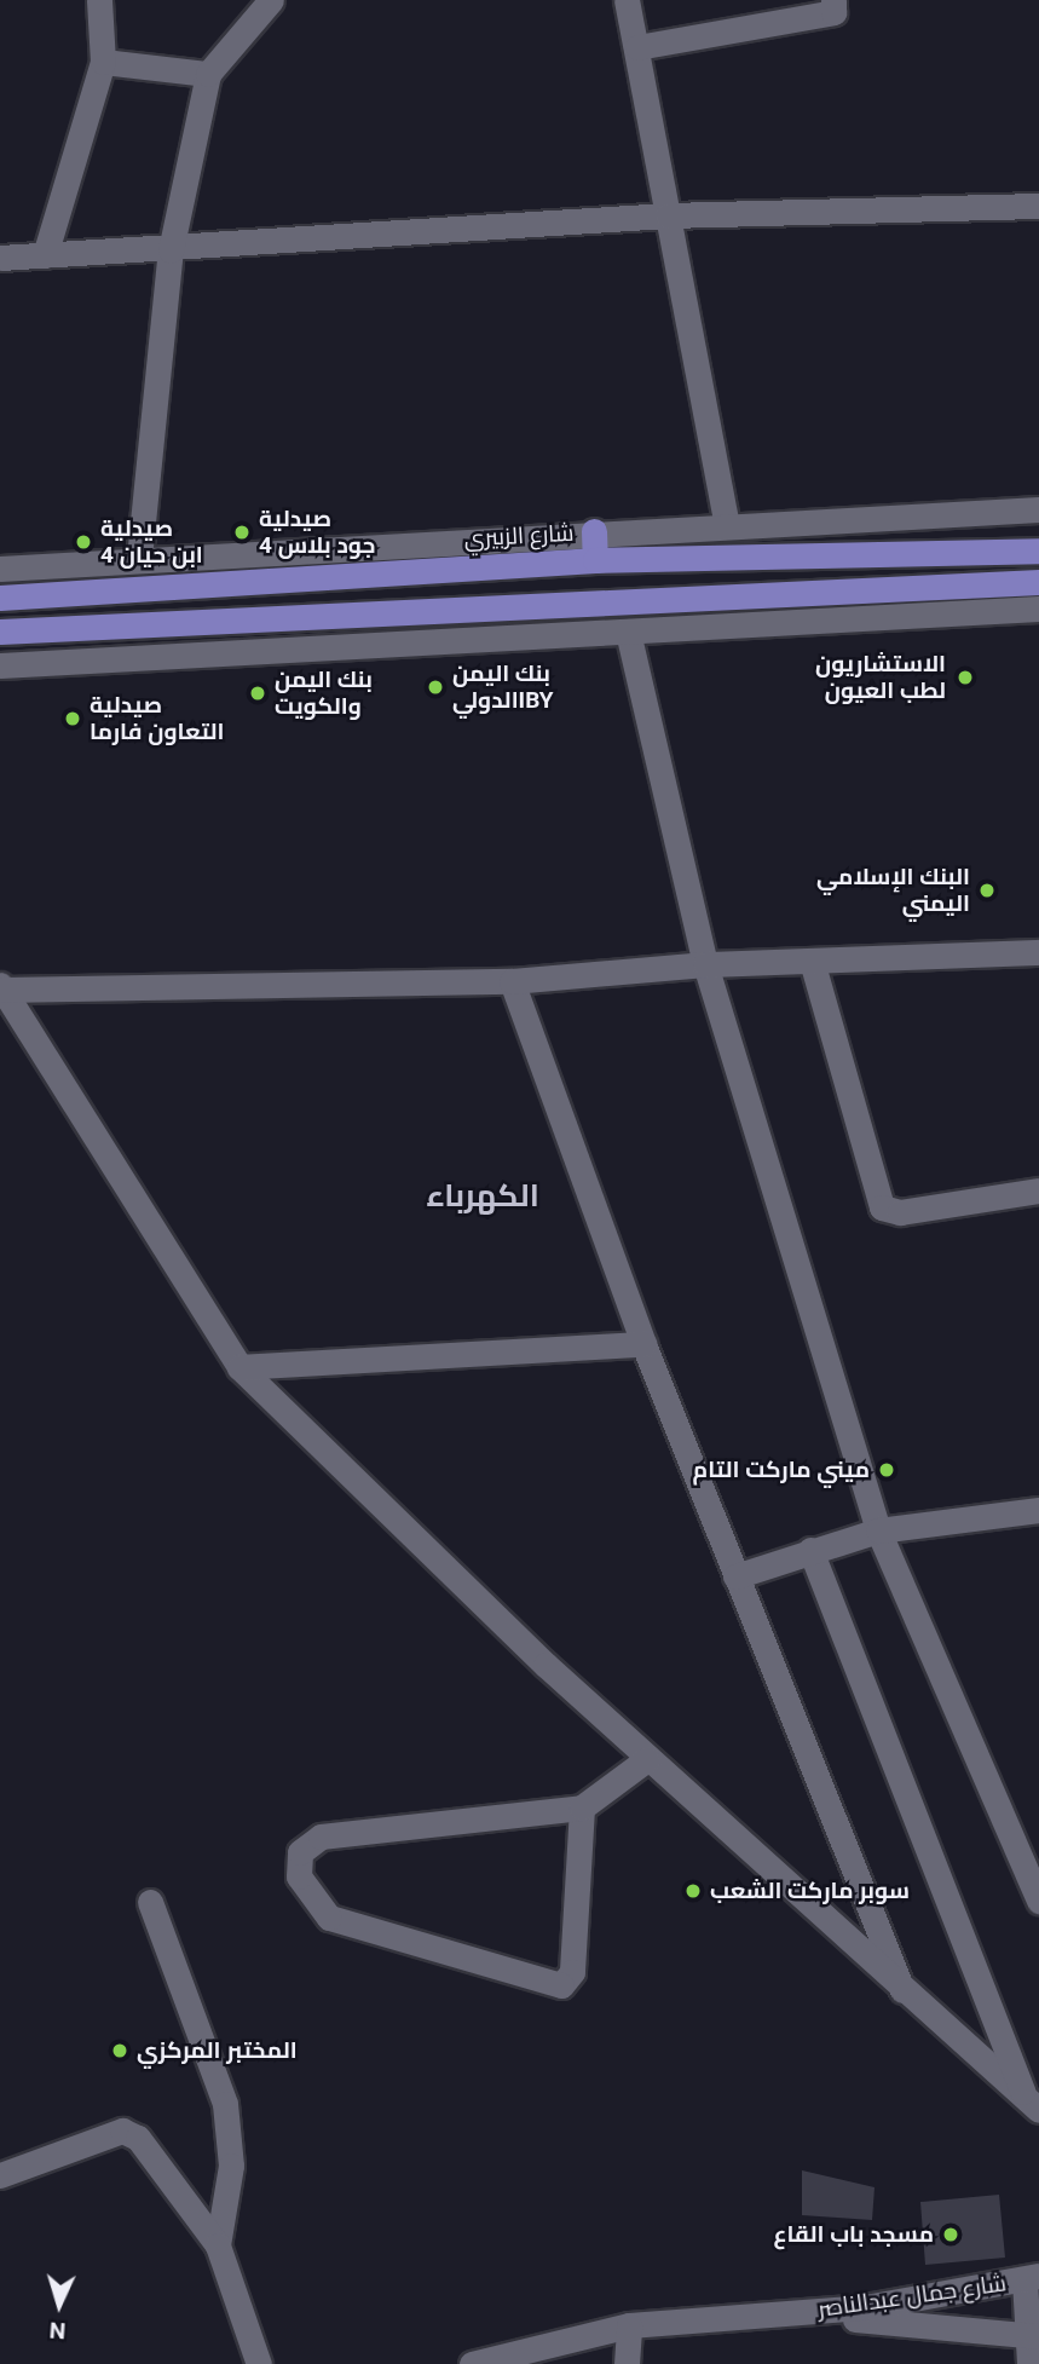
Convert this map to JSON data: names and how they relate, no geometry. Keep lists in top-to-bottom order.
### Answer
{
  "streets": {
    "main road": ["شارع الزبيري"],
    "street": ["شارع جمال عبدالناصر"]
  },
  "districts": ["الكهرباء"],
  "places": [
    "صيدلية جود بلاس 4",
    "صيدلية ابن حيان 4",
    "الاستشاريون لطب العيون",
    "بنك اليمن الدوليIBY",
    "بنك اليمن والكويت",
    "صيدلية التعاون فارما",
    "البنك الإسلامي اليمني",
    "ميني ماركت التام",
    "سوبر ماركت الشعب",
    "المختبر المركزي",
    "مسجد باب القاع"
  ],
  "north": "bottom"
}
